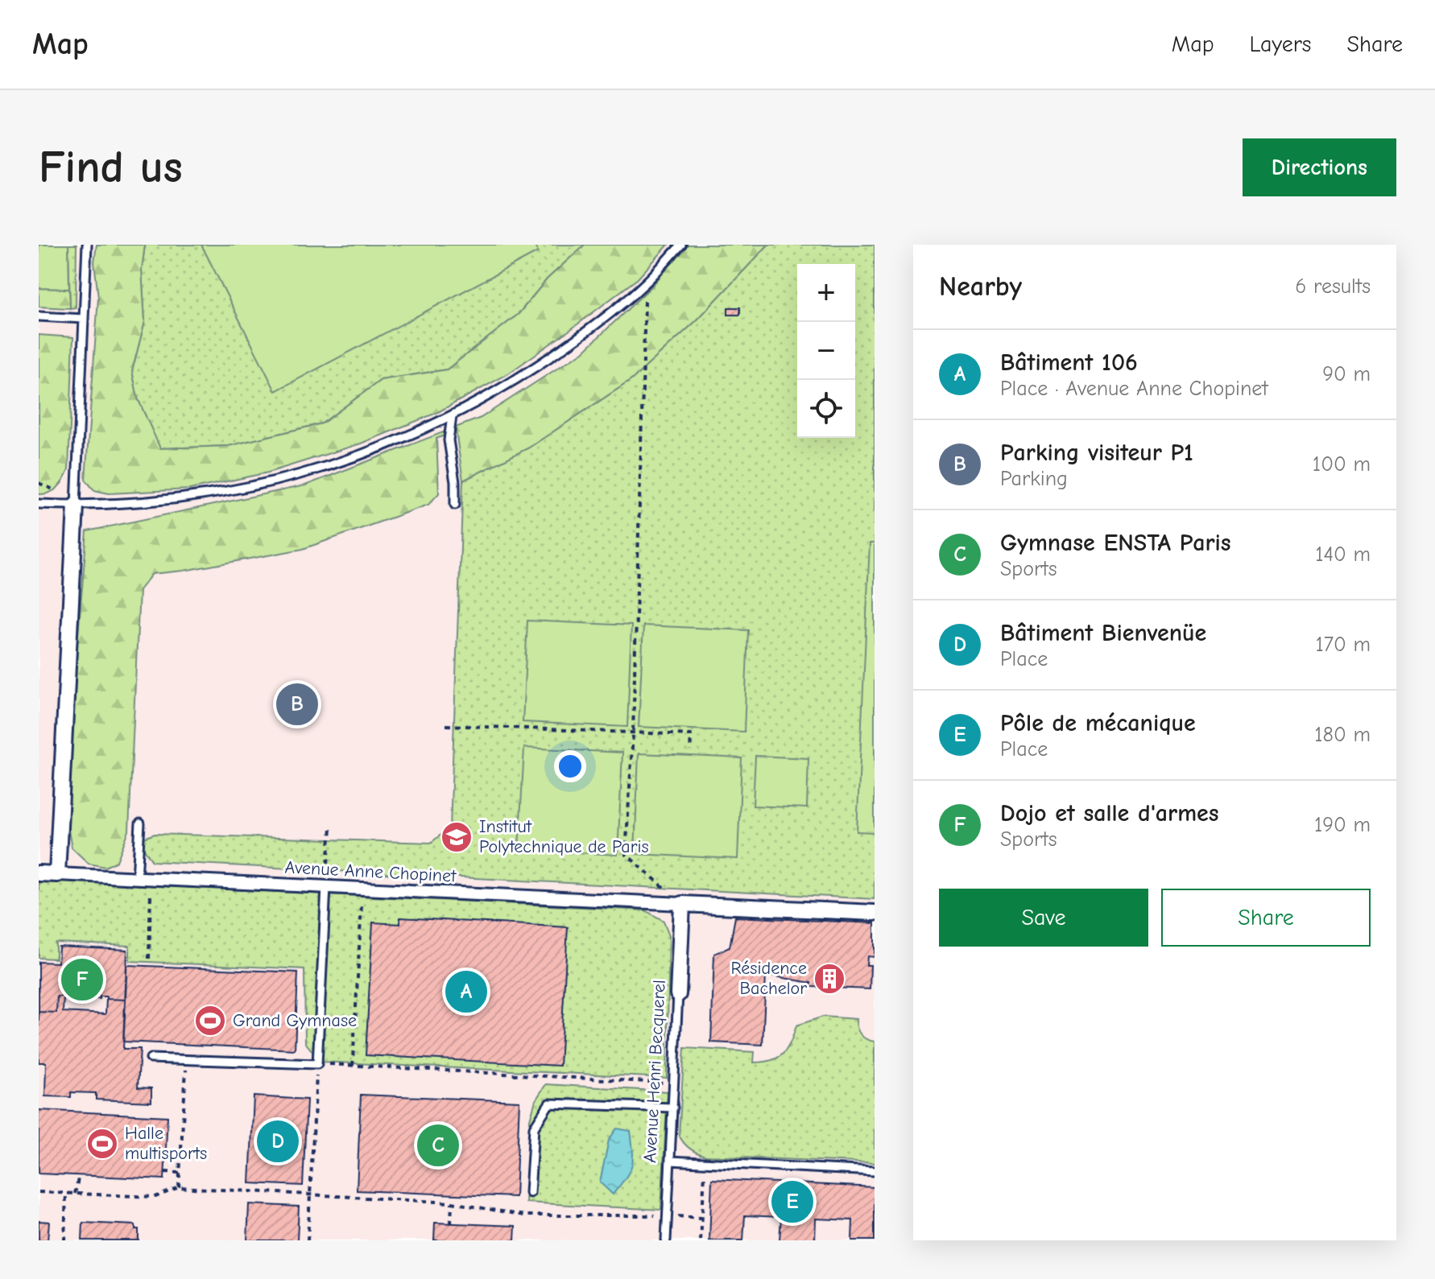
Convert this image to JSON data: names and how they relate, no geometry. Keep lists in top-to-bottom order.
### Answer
{
  "streets": {
    "street": ["Avenue Anne Chopinet", "Avenue Henri Becquerel"]
  },
  "crossings": [
    ["Avenue Anne Chopinet", "Avenue Henri Becquerel"]
  ],
  "places": {
    "school or university": ["Institut Polytechnique de Paris"],
    "building": ["Résidence Bachelor"],
    "sports": ["Grand Gymnase", "Halle multisports"]
  },
  "page": {
    "header": "Map",
    "nav": ["Map", "Layers", "Share"],
    "buttons": [
      "Directions",
      ["Save", "Share"]
    ],
    "title": "Find us",
    "heading": ["Nearby", "6 results"],
    "map_buttons": ["+", "−"],
    "list": [
      {
        "mark": "A",
        "name": "Bâtiment 106",
        "note": "Place · Avenue Anne Chopinet",
        "value": "90 m"
      },
      {
        "mark": "B",
        "name": "Parking visiteur P1",
        "note": "Parking",
        "value": "100 m"
      },
      {
        "mark": "C",
        "name": "Gymnase ENSTA Paris",
        "note": "Sports",
        "value": "140 m"
      },
      {
        "mark": "D",
        "name": "Bâtiment Bienvenüe",
        "note": "Place",
        "value": "170 m"
      },
      {
        "mark": "E",
        "name": "Pôle de mécanique",
        "note": "Place",
        "value": "180 m"
      },
      {
        "mark": "F",
        "name": "Dojo et salle d'armes",
        "note": "Sports",
        "value": "190 m"
      }
    ],
    "pins": [
      "B",
      "F",
      "A",
      "D",
      "C",
      "E"
    ]
  }
}
